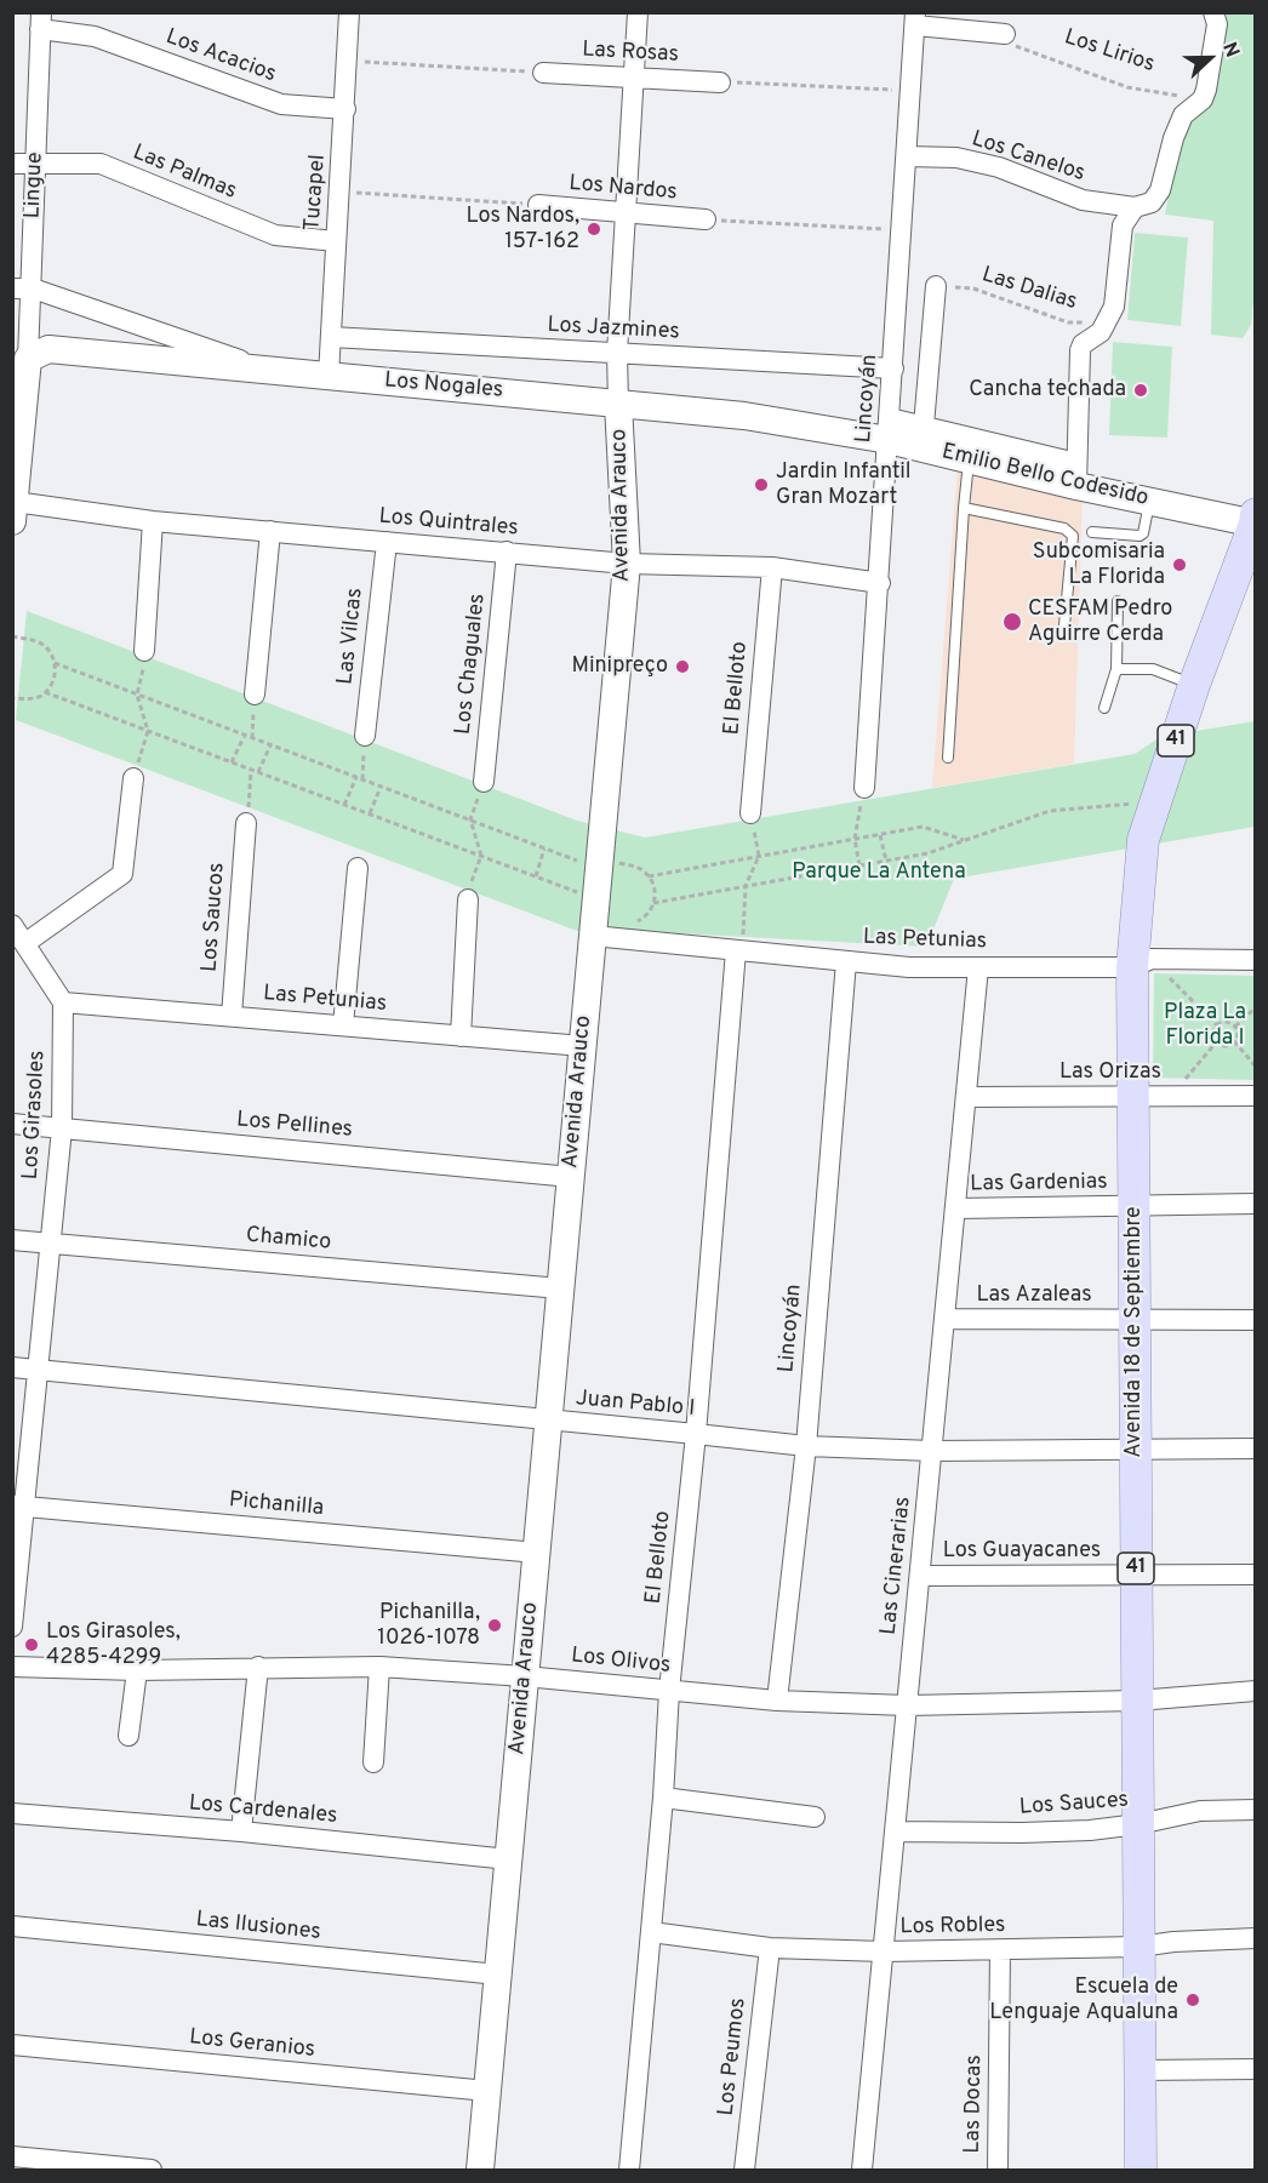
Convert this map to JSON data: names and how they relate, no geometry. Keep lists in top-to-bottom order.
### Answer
{
  "streets": {
    "main road": ["41", "Avenida 18 de Septiembre"],
    "street": [
      "Las Rosas",
      "Los Acacios",
      "Los Canelos",
      "Las Palmas",
      "Lingue",
      "Los Nardos",
      "Tucapel",
      "Los Jazmines",
      "Los Nogales",
      "Lincoyán",
      "Emilio Bello Codesido",
      "Avenida Arauco",
      "Los Quintrales",
      "Las Vilcas",
      "Los Chaguales",
      "El Belloto",
      "Los Saucos",
      "Las Petunias",
      "Las Orizas",
      "Los Girasoles",
      "Los Pellines",
      "Las Gardenias",
      "Chamico",
      "Las Azaleas",
      "Juan Pablo I",
      "Pichanilla",
      "Los Guayacanes",
      "Las Cinerarias",
      "Los Olivos",
      "Los Sauces",
      "Los Cardenales",
      "Las Ilusiones",
      "Los Robles",
      "Los Geranios",
      "Los Peumos",
      "Las Docas"
    ],
    "path": ["Los Lirios", "Las Dalias"]
  },
  "crossings": [
    ["Las Rosas", "Avenida Arauco"],
    ["Los Acacios", "Lingue"],
    ["Los Acacios", "Tucapel"],
    ["Los Canelos", "Lincoyán"],
    ["Las Palmas", "Lingue"],
    ["Las Palmas", "Tucapel"],
    ["Lingue", "Los Nogales"],
    ["Lingue", "Los Quintrales"],
    ["Los Nardos", "Tucapel"],
    ["Los Nardos", "Lincoyán"],
    ["Los Nardos", "Avenida Arauco"],
    ["Tucapel", "Los Jazmines"],
    ["Tucapel", "Los Nogales"],
    ["Los Jazmines", "Lincoyán"],
    ["Los Jazmines", "Avenida Arauco"],
    ["Los Nogales", "Emilio Bello Codesido"],
    ["Los Nogales", "Avenida Arauco"],
    ["Lincoyán", "Emilio Bello Codesido"],
    ["Lincoyán", "Los Quintrales"],
    ["Lincoyán", "Las Petunias"],
    ["Lincoyán", "Juan Pablo I"],
    ["Lincoyán", "Los Olivos"],
    ["Emilio Bello Codesido", "Avenida Arauco"],
    ["Emilio Bello Codesido", "Avenida 18 de Septiembre"],
    ["Avenida Arauco", "Los Quintrales"],
    ["Avenida Arauco", "Las Petunias"],
    ["Avenida Arauco", "Los Pellines"],
    ["Avenida Arauco", "Chamico"],
    ["Avenida Arauco", "Juan Pablo I"],
    ["Avenida Arauco", "Pichanilla"],
    ["Avenida Arauco", "Los Olivos"],
    ["Avenida Arauco", "Los Cardenales"],
    ["Avenida Arauco", "Las Ilusiones"],
    ["Avenida Arauco", "Los Geranios"],
    ["Los Quintrales", "Las Vilcas"],
    ["Los Quintrales", "Los Chaguales"],
    ["Los Quintrales", "El Belloto"],
    ["El Belloto", "Las Petunias"],
    ["El Belloto", "Juan Pablo I"],
    ["El Belloto", "Los Olivos"],
    ["El Belloto", "Los Robles"],
    ["Los Saucos", "Las Petunias"],
    ["Las Petunias", "Los Girasoles"],
    ["Las Petunias", "Avenida 18 de Septiembre"],
    ["Las Petunias", "Las Cinerarias"],
    ["Las Orizas", "Avenida 18 de Septiembre"],
    ["Las Orizas", "Las Cinerarias"],
    ["Los Girasoles", "Los Pellines"],
    ["Los Girasoles", "Chamico"],
    ["Los Girasoles", "Juan Pablo I"],
    ["Los Girasoles", "Pichanilla"],
    ["Las Gardenias", "Avenida 18 de Septiembre"],
    ["Las Gardenias", "Las Cinerarias"],
    ["Las Azaleas", "Avenida 18 de Septiembre"],
    ["Las Azaleas", "Las Cinerarias"],
    ["Avenida 18 de Septiembre", "Juan Pablo I"],
    ["Avenida 18 de Septiembre", "Los Guayacanes"],
    ["Avenida 18 de Septiembre", "Los Olivos"],
    ["Avenida 18 de Septiembre", "Los Sauces"],
    ["Avenida 18 de Septiembre", "Los Robles"],
    ["Juan Pablo I", "Las Cinerarias"],
    ["Los Guayacanes", "Las Cinerarias"],
    ["Las Cinerarias", "Los Olivos"],
    ["Las Cinerarias", "Los Sauces"],
    ["Las Cinerarias", "Los Robles"],
    ["Los Robles", "Los Peumos"],
    ["Los Robles", "Las Docas"]
  ],
  "parks": ["Parque La Antena", "Plaza La Florida I"],
  "places": [
    "Los Nardos, 157-162",
    "Cancha techada",
    "Jardin Infantil Gran Mozart",
    "Subcomisaria La Florida",
    "CESFAM Pedro Aguirre Cerda",
    "Minipreço",
    "Pichanilla, 1026-1078",
    "Los Girasoles, 4285-4299",
    "Escuela de Lenguaje Aqualuna"
  ],
  "north": "right"
}
